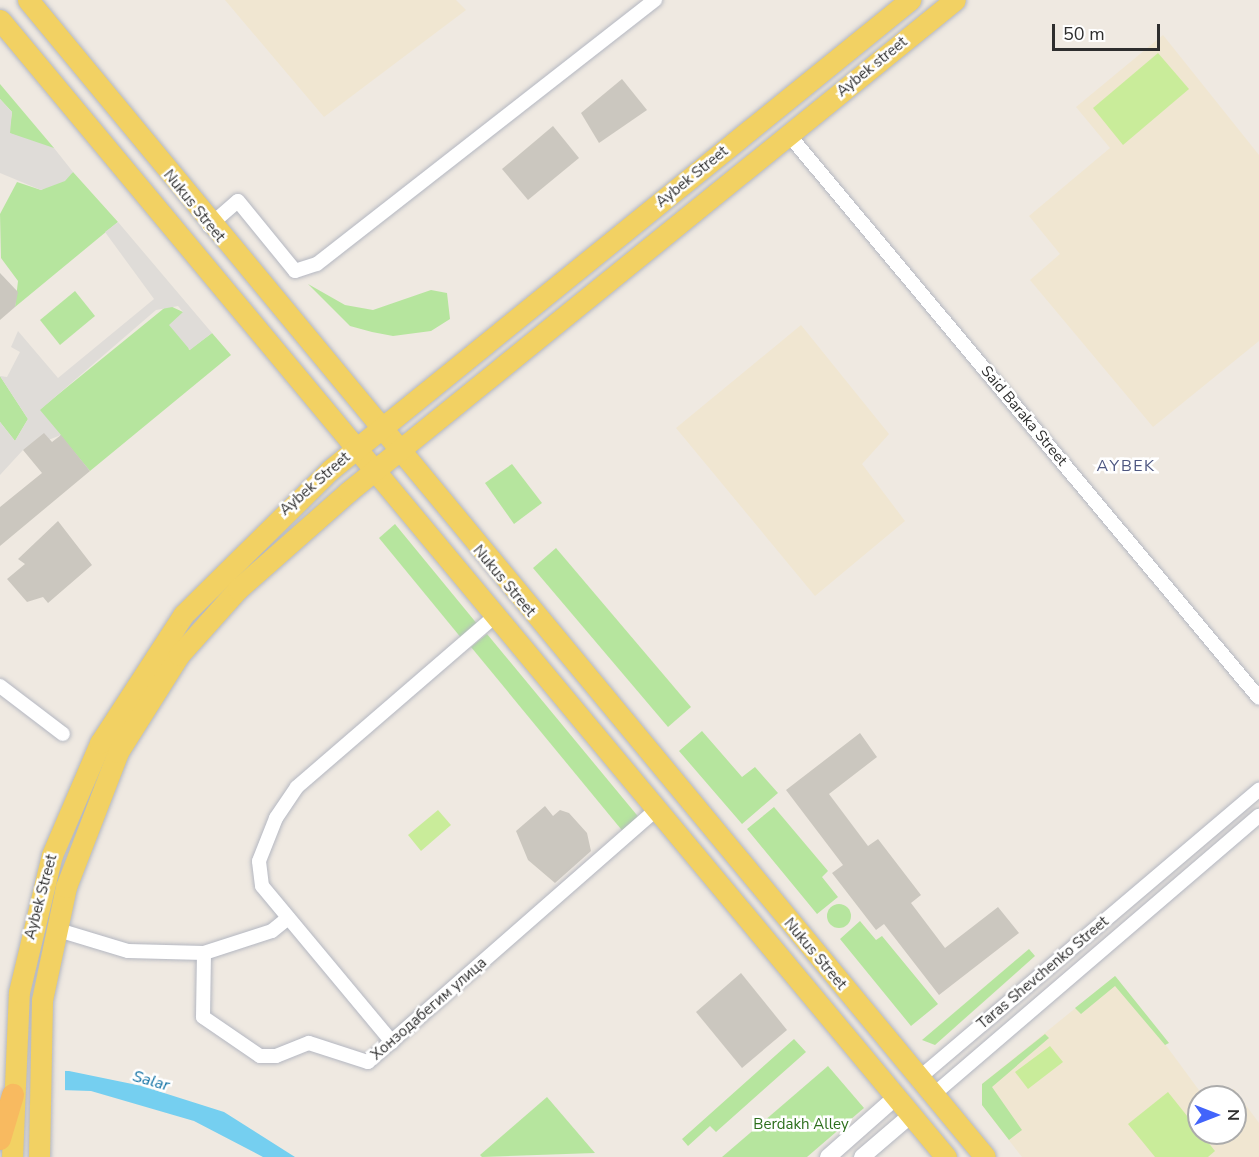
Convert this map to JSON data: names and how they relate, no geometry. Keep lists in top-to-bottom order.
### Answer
{
  "streets": {
    "main road": [
      "Aybek street",
      "Aybek Street",
      "Nukus Street",
      "Taras Shevchenko Street"
    ],
    "street": ["Said Baraka Street", "Хонзодабегим улица"]
  },
  "crossings": [
    ["Aybek street", "Aybek Street"],
    ["Aybek street", "Said Baraka Street"],
    ["Aybek Street", "Nukus Street"],
    ["Aybek Street", "Said Baraka Street"],
    ["Nukus Street", "Taras Shevchenko Street"],
    ["Nukus Street", "Хонзодабегим улица"]
  ],
  "districts": ["АYBEK"],
  "water": ["Salar"],
  "parks": ["Berdakh Alley"],
  "scale_bar": "50 m",
  "north": "right"
}
